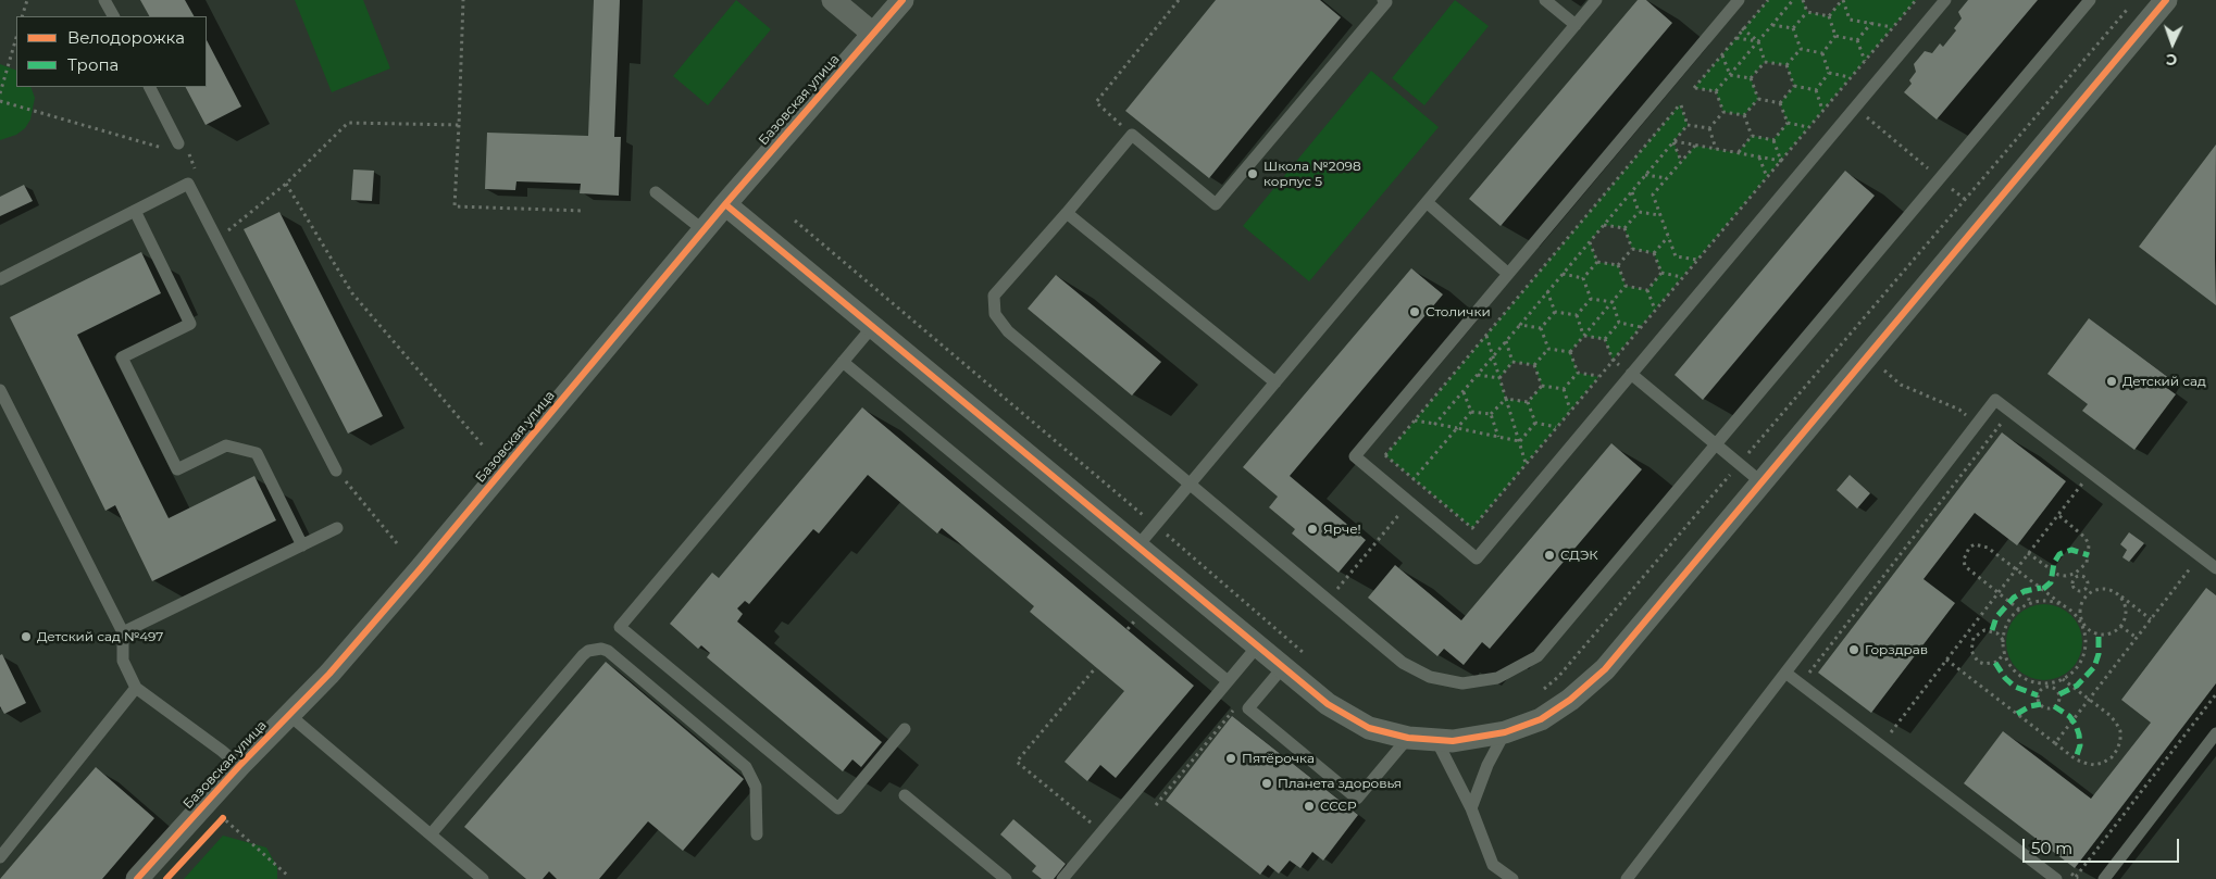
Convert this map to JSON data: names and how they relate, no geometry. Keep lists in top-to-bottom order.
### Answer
{
  "streets": {
    "street": ["Базовская улица"]
  },
  "places": [
    "Школа №2098 корпус 5",
    "Столички",
    "Детский сад",
    "Ярче!",
    "СДЭК",
    "Детский сад №497",
    "Горздрав",
    "Пятёрочка",
    "Планета здоровья",
    "СССР"
  ],
  "legend": ["Велодорожка", "Тропа"],
  "scale_bar": "50 m",
  "north": "bottom"
}
